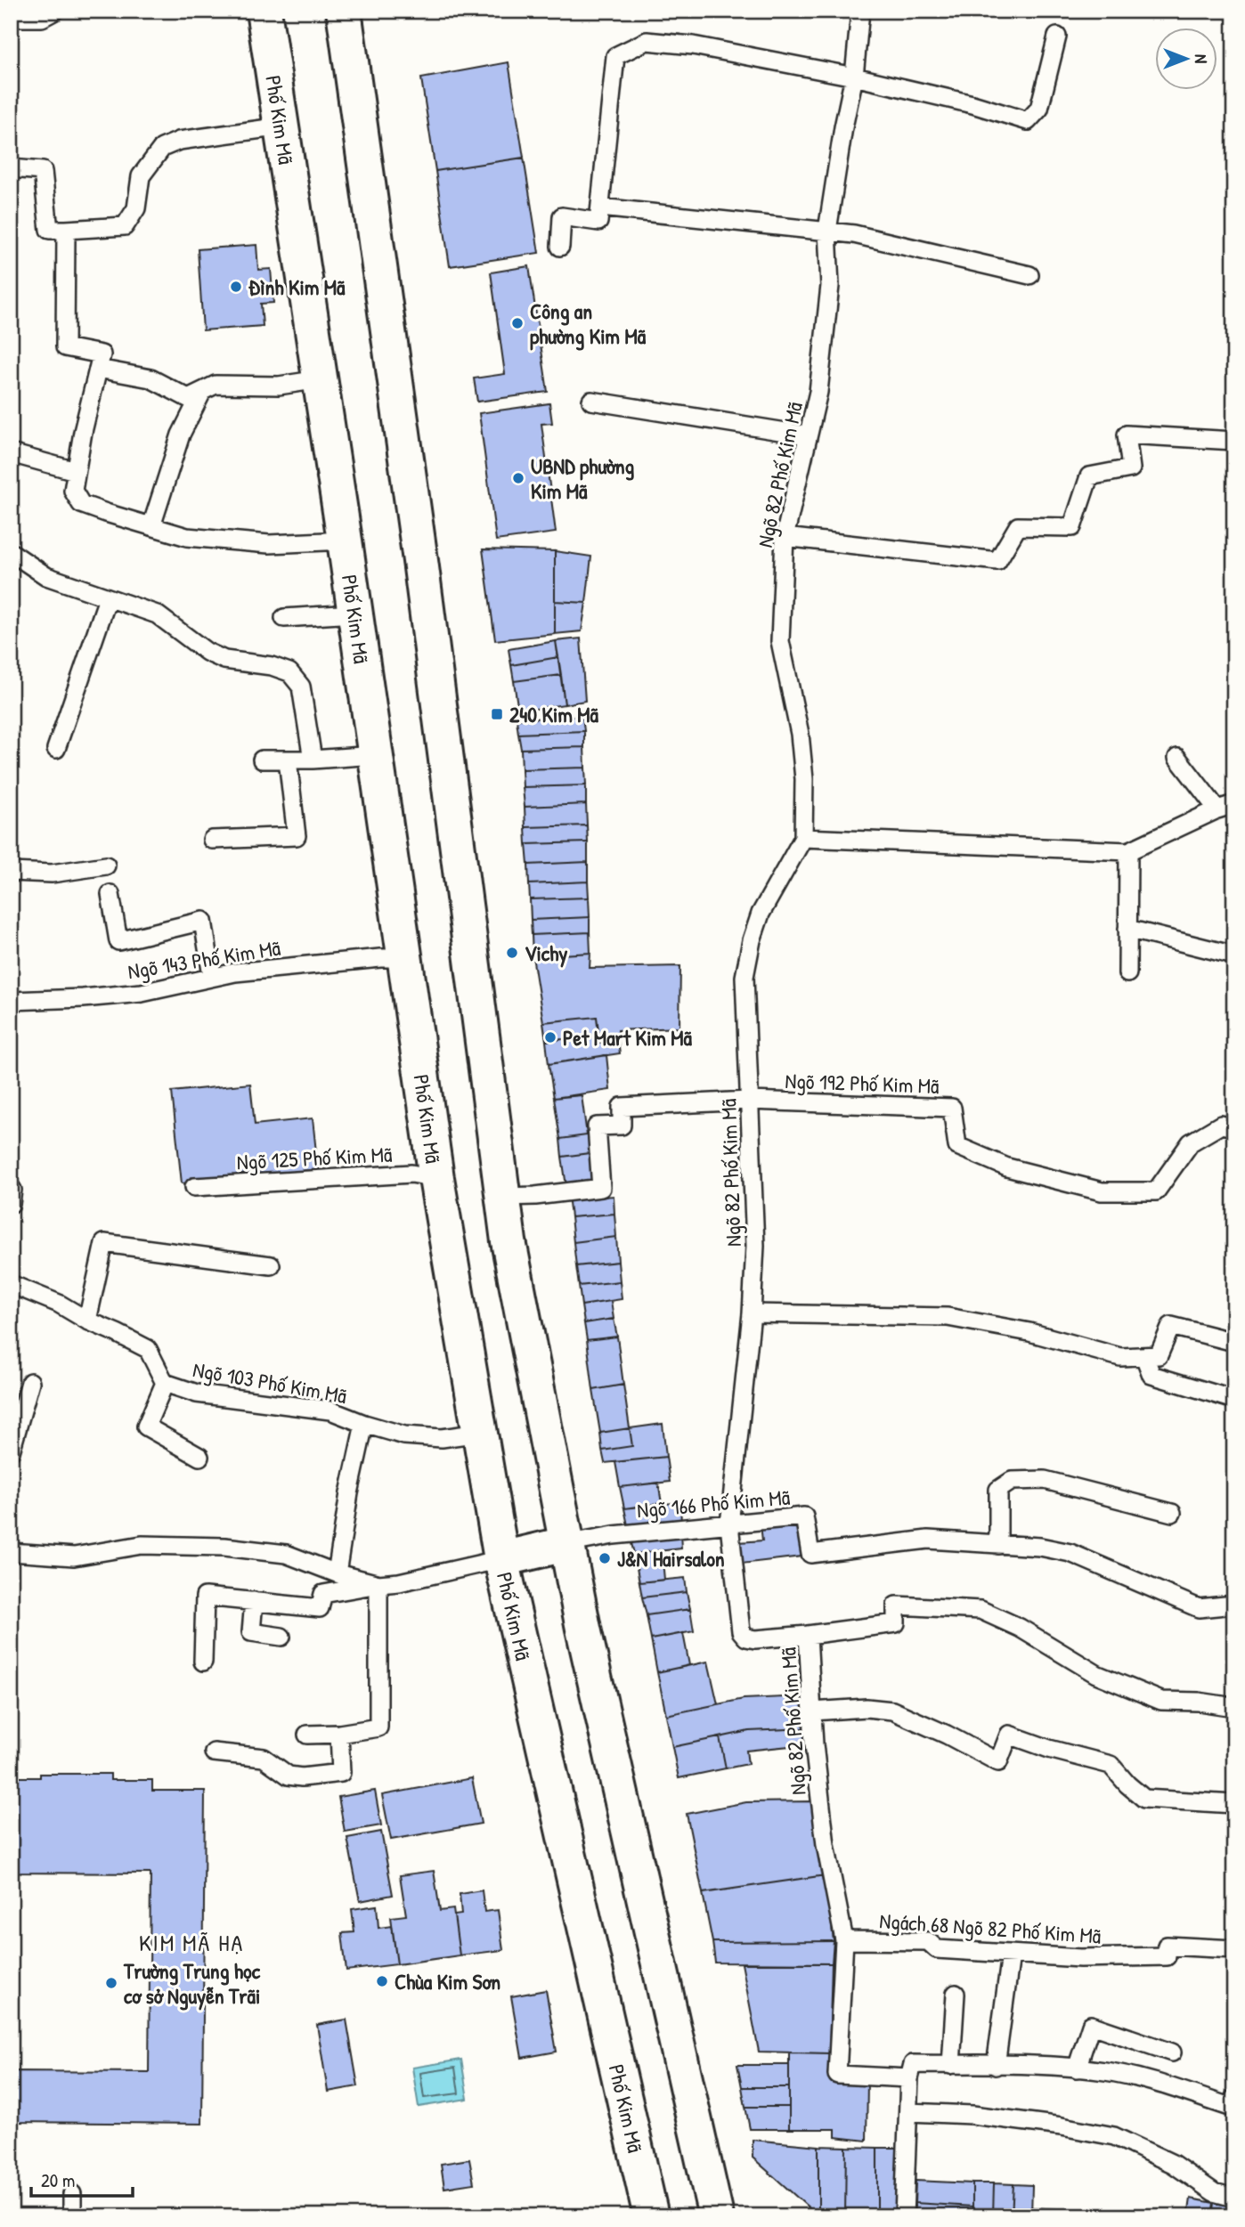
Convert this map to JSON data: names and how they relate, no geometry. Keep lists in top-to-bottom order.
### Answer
{
  "streets": {
    "main road": ["Phố Kim Mã"],
    "lane": [
      "Ngõ 82 Phố Kim Mã",
      "Ngõ 143 Phố Kim Mã",
      "Ngõ 192 Phố Kim Mã",
      "Ngõ 125 Phố Kim Mã",
      "Ngõ 103 Phố Kim Mã",
      "Ngõ 166 Phố Kim Mã",
      "Ngách 68 Ngõ 82 Phố Kim Mã"
    ]
  },
  "crossings": [
    ["Phố Kim Mã", "Ngõ 143 Phố Kim Mã"],
    ["Phố Kim Mã", "Ngõ 125 Phố Kim Mã"],
    ["Phố Kim Mã", "Ngõ 103 Phố Kim Mã"],
    ["Ngõ 82 Phố Kim Mã", "Ngõ 192 Phố Kim Mã"],
    ["Ngõ 82 Phố Kim Mã", "Ngõ 166 Phố Kim Mã"],
    ["Ngõ 82 Phố Kim Mã", "Ngách 68 Ngõ 82 Phố Kim Mã"]
  ],
  "districts": ["KIM MÃ HẠ"],
  "places": {
    "other": [
      "Đình Kim Mã",
      "Công an phường Kim Mã",
      "UBND phường Kim Mã",
      "Vichy",
      "Pet Mart Kim Mã",
      "J&N Hairsalon",
      "Chùa Kim Sơn",
      "Trường Trung học cơ sở Nguyễn Trãi"
    ],
    "transit": ["240 Kim Mã"]
  },
  "scale_bar": "20 m",
  "north": "right"
}
